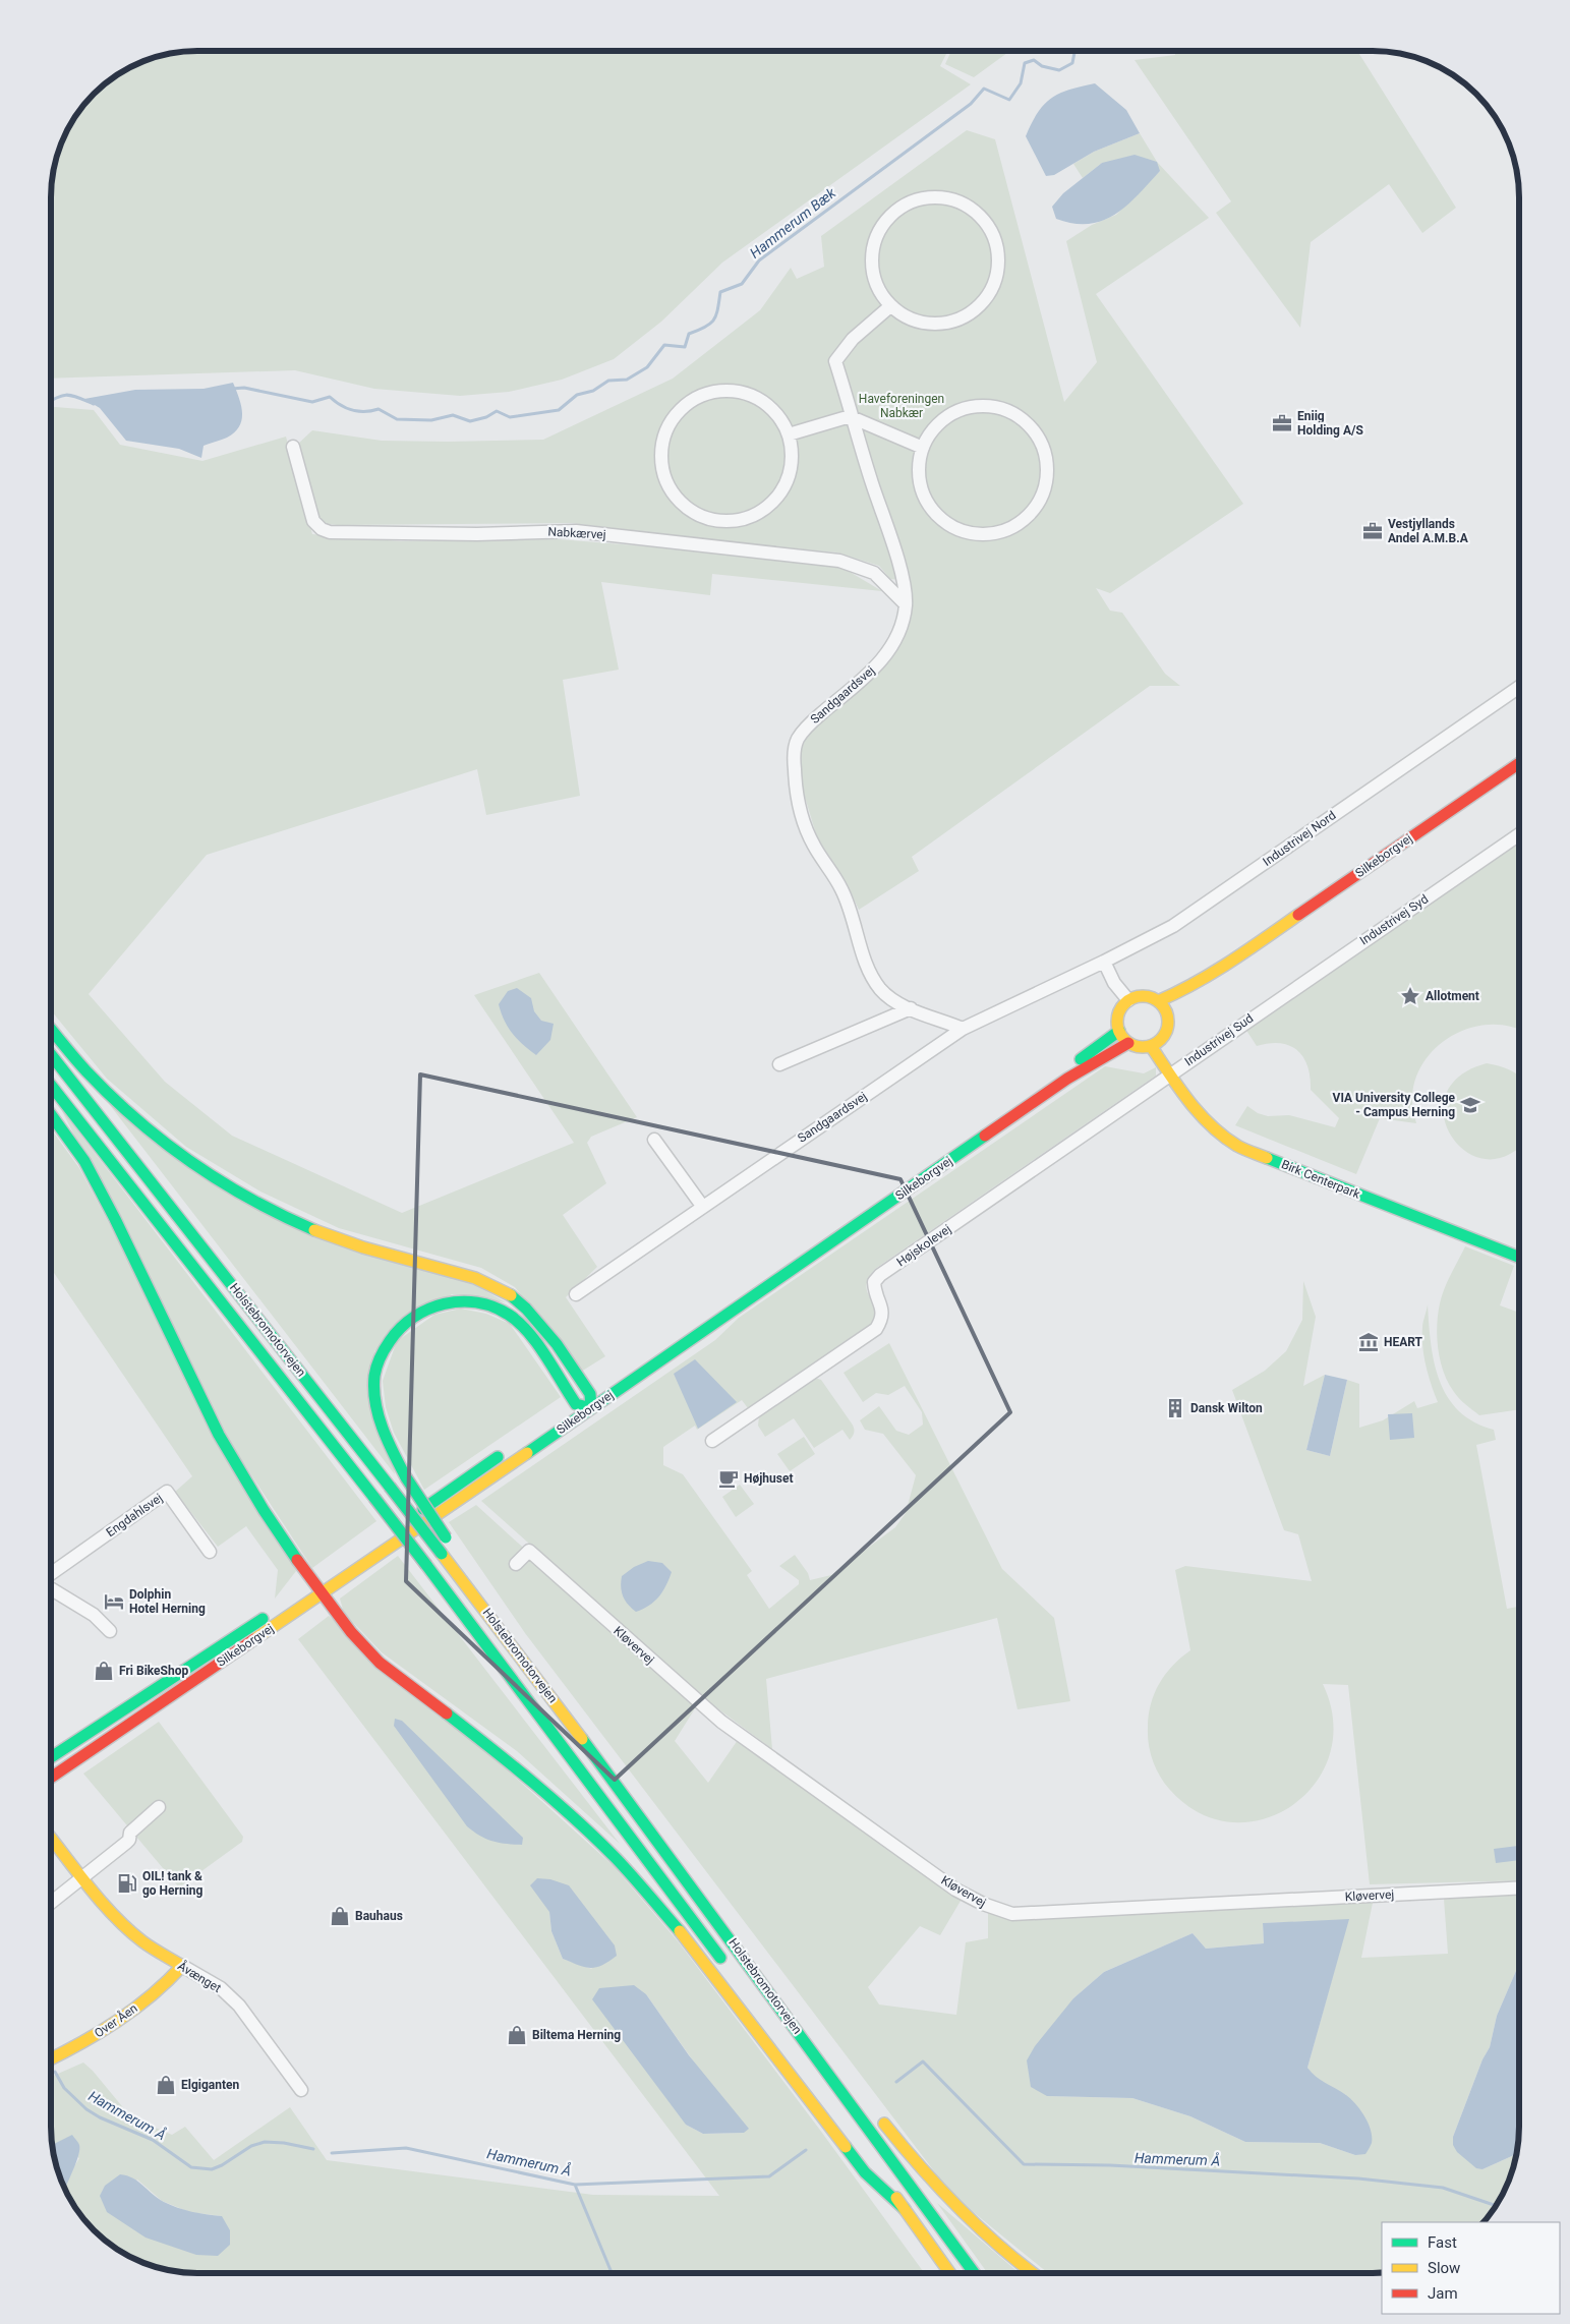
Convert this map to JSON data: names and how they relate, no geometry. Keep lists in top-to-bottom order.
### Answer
{
  "streets": {
    "main road": [
      "Silkeborgvej",
      "Birk Centerpark",
      "Holstebromotorvejen",
      "Åvænget",
      "Over Åen"
    ],
    "street": [
      "Nabkærvej",
      "Sandgaardsvej",
      "Industrivej Nord",
      "Industrivej Syd",
      "Industrivej Sud",
      "Højskolevej",
      "Engdahlsvej",
      "Kløvervej"
    ]
  },
  "crossings": [
    ["Nabkærvej", "Sandgaardsvej"],
    ["Sandgaardsvej", "Industrivej Nord"],
    ["Silkeborgvej", "Birk Centerpark"],
    ["Industrivej Syd", "Industrivej Sud"],
    ["Industrivej Sud", "Birk Centerpark"],
    ["Industrivej Sud", "Højskolevej"],
    ["Birk Centerpark", "Højskolevej"],
    ["Åvænget", "Over Åen"]
  ],
  "water": ["Hammerum Bæk", "Hammerum Å"],
  "parks": ["Haveforeningen Nabkær"],
  "places": {
    "office": ["Eniig Holding A/S", "Vestjyllands Andel A.M.B.A"],
    "place": ["Allotment"],
    "school or university": ["VIA University College - Campus Herning"],
    "museum": ["HEART"],
    "building": ["Dansk Wilton"],
    "cafe": ["Højhuset"],
    "hotel": ["Dolphin Hotel Herning"],
    "shop": [
      "Fri BikeShop",
      "Bauhaus",
      "Biltema Herning",
      "Elgiganten"
    ],
    "fuel station": ["OIL! tank & go Herning"]
  },
  "legend": ["Fast", "Slow", "Jam"]
}
